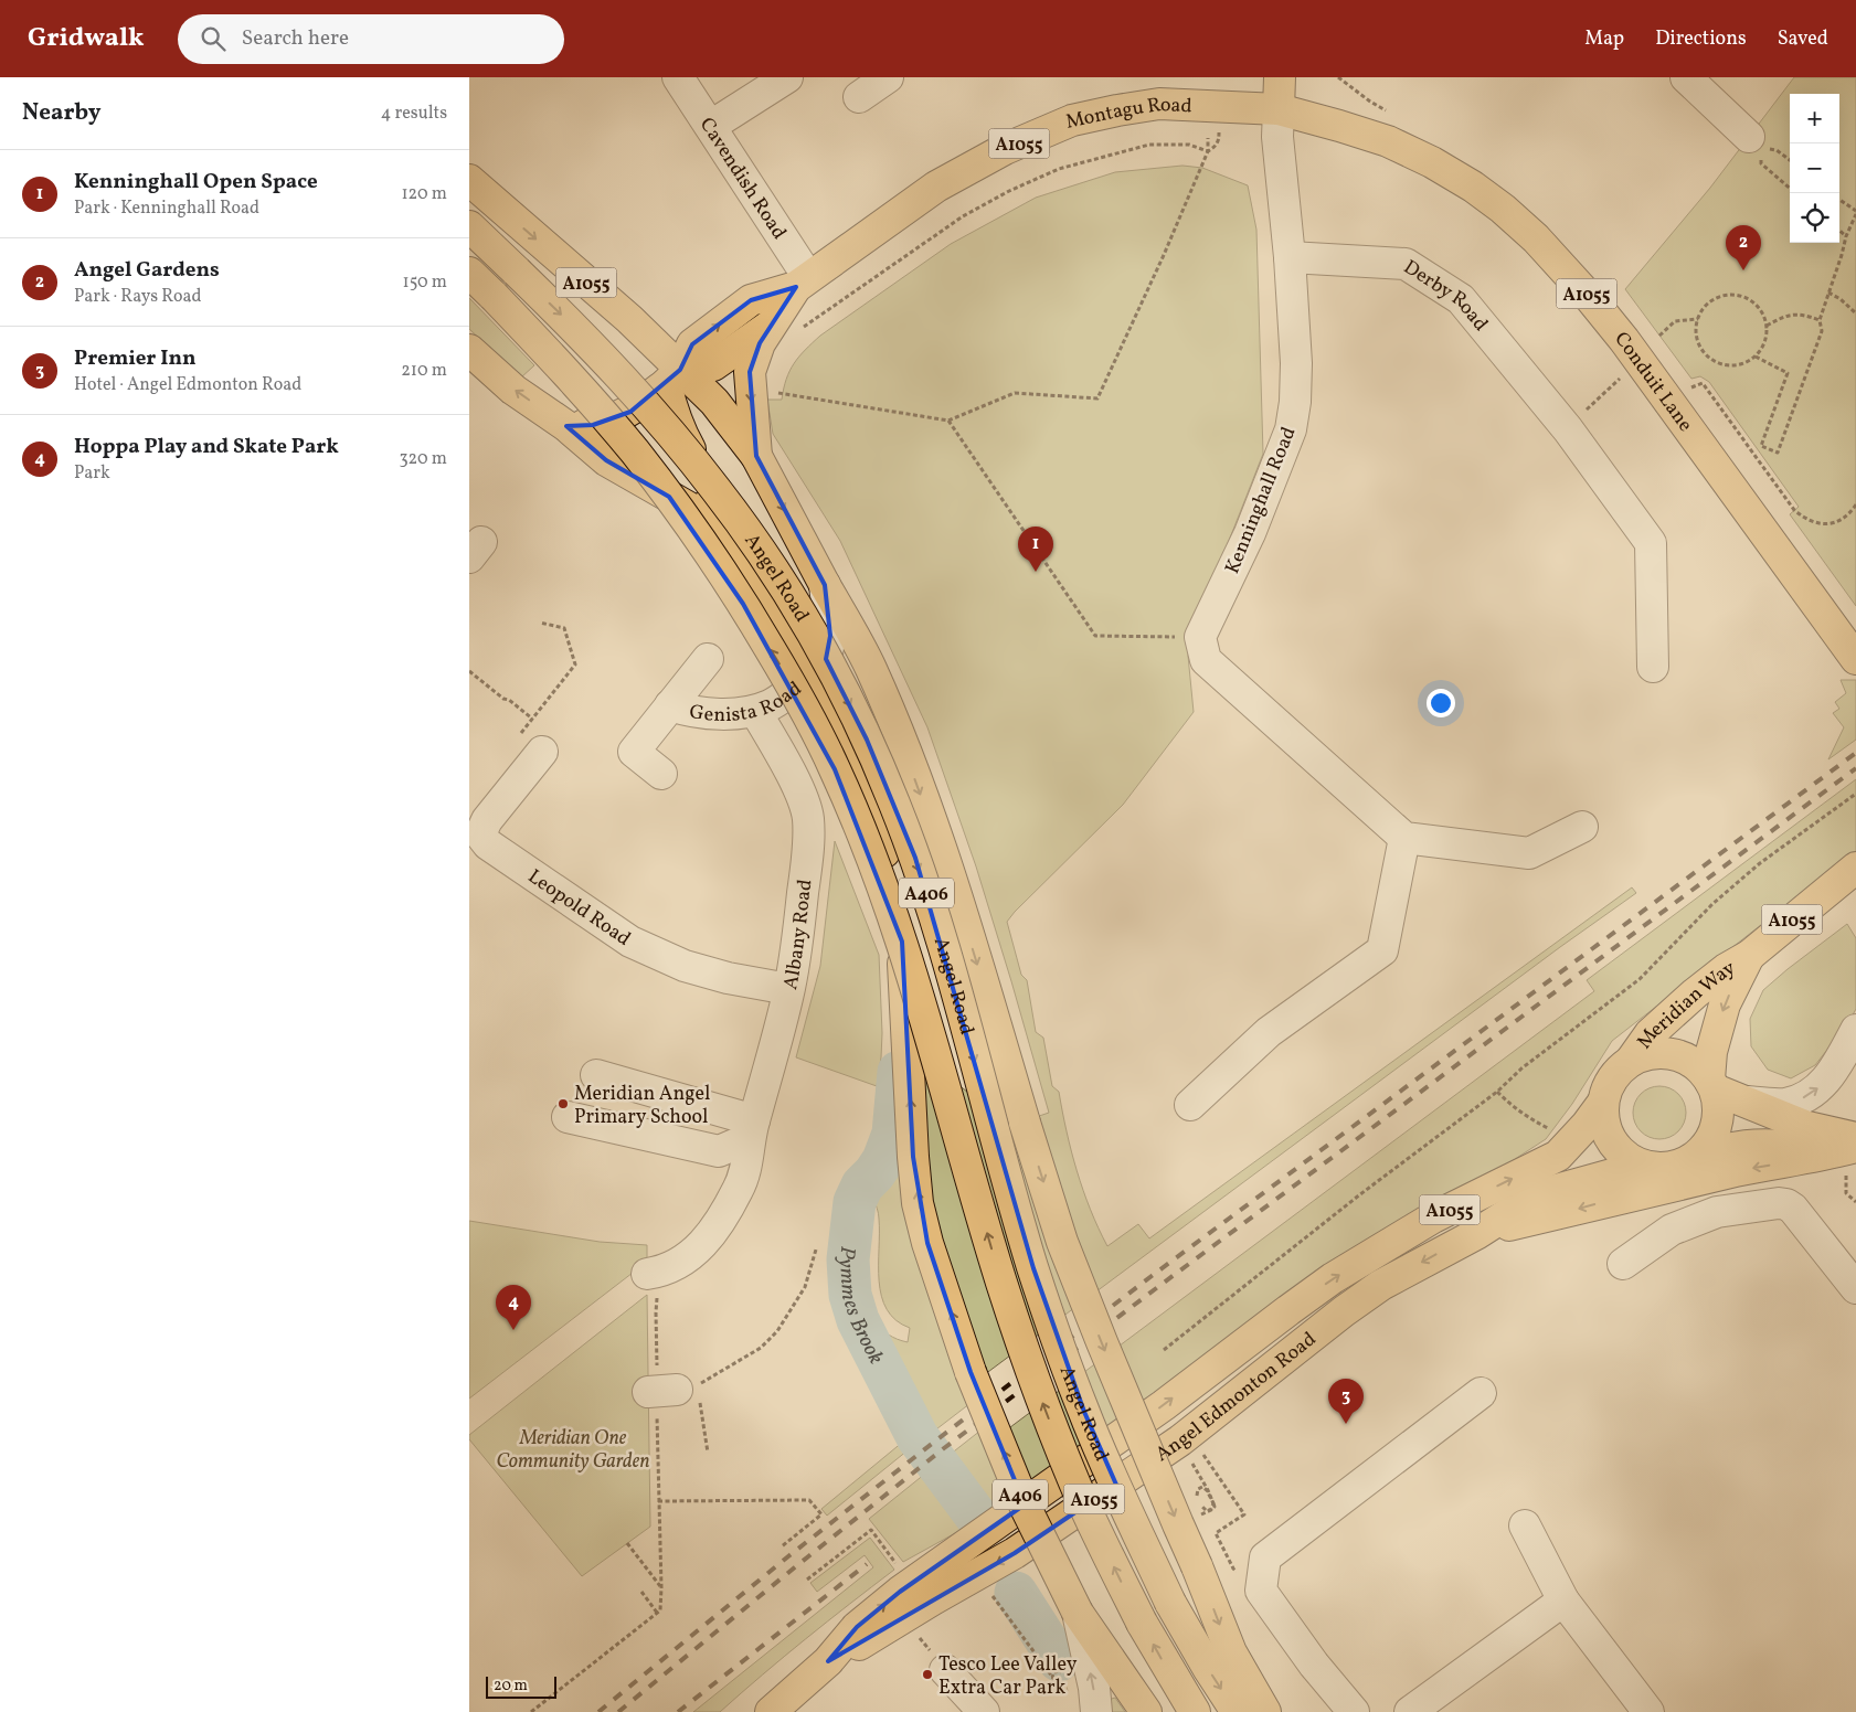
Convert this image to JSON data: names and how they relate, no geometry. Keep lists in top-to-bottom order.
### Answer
{
  "streets": {
    "main road": [
      "Montagu Road",
      "A1055",
      "Conduit Lane",
      "Angel Road",
      "A406",
      "Meridian Way",
      "Angel Edmonton Road"
    ],
    "street": [
      "Cavendish Road",
      "Derby Road",
      "Kenninghall Road",
      "Genista Road",
      "Leopold Road",
      "Albany Road"
    ]
  },
  "crossings": [
    ["Montagu Road", "A1055"],
    ["Montagu Road", "Cavendish Road"],
    ["Montagu Road", "Conduit Lane"],
    ["Montagu Road", "Kenninghall Road"],
    ["A1055", "Angel Edmonton Road"],
    ["Derby Road", "Kenninghall Road"],
    ["Conduit Lane", "Kenninghall Road"],
    ["Angel Road", "Genista Road"],
    ["Angel Road", "A406"],
    ["Genista Road", "Albany Road"],
    ["Leopold Road", "Albany Road"],
    ["Meridian Way", "Angel Edmonton Road"]
  ],
  "water": ["Pymmes Brook"],
  "parks": ["Meridian One Community Garden"],
  "places": ["Meridian Angel Primary School", "Tesco Lee Valley Extra Car Park"],
  "scale_bar": "20 m",
  "page": {
    "header": "Gridwalk",
    "search": "Search here",
    "nav": ["Map", "Directions", "Saved"],
    "heading": ["Nearby", "4 results"],
    "map_buttons": ["+", "−"],
    "list": [
      {
        "mark": "1",
        "name": "Kenninghall Open Space",
        "note": "Park · Kenninghall Road",
        "value": "120 m"
      },
      {
        "mark": "2",
        "name": "Angel Gardens",
        "note": "Park · Rays Road",
        "value": "150 m"
      },
      {
        "mark": "3",
        "name": "Premier Inn",
        "note": "Hotel · Angel Edmonton Road",
        "value": "210 m"
      },
      {
        "mark": "4",
        "name": "Hoppa Play and Skate Park",
        "note": "Park",
        "value": "320 m"
      }
    ],
    "pins": [
      "2",
      "1",
      "4",
      "3"
    ],
    "scale": "20 m"
  }
}
